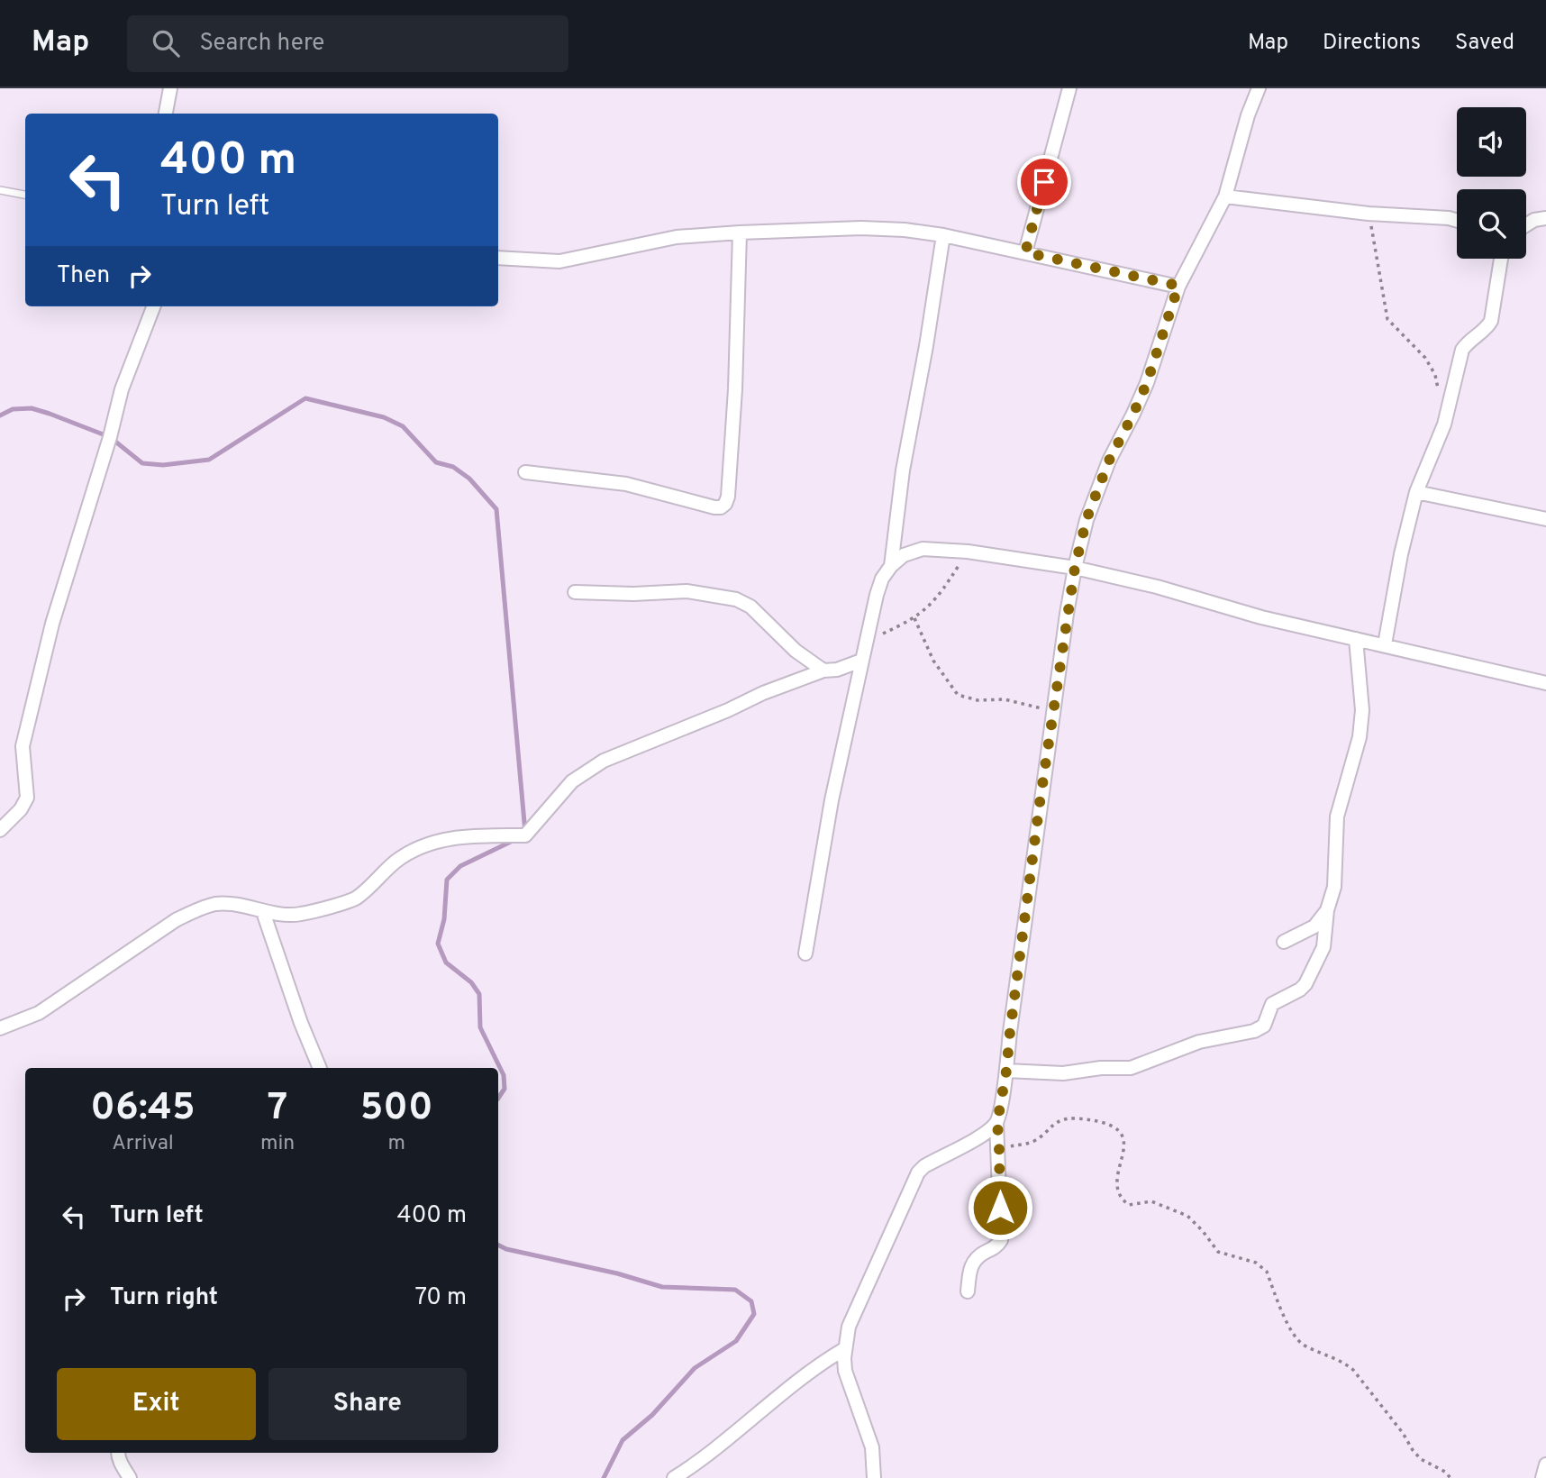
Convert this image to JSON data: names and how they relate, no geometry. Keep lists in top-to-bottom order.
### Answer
{
  "page": {
    "header": "Map",
    "search": "Search here",
    "nav": ["Map", "Directions", "Saved"],
    "turn": ["400 m", "Turn left"],
    "then": "Then",
    "eta": [
      "06:45",
      "Arrival",
      "7",
      "min",
      "500",
      "m"
    ],
    "list": [
      {
        "name": "Turn left",
        "value": "400 m"
      },
      {
        "name": "Turn right",
        "value": "70 m"
      }
    ],
    "buttons": ["Exit", "Share"]
  }
}
